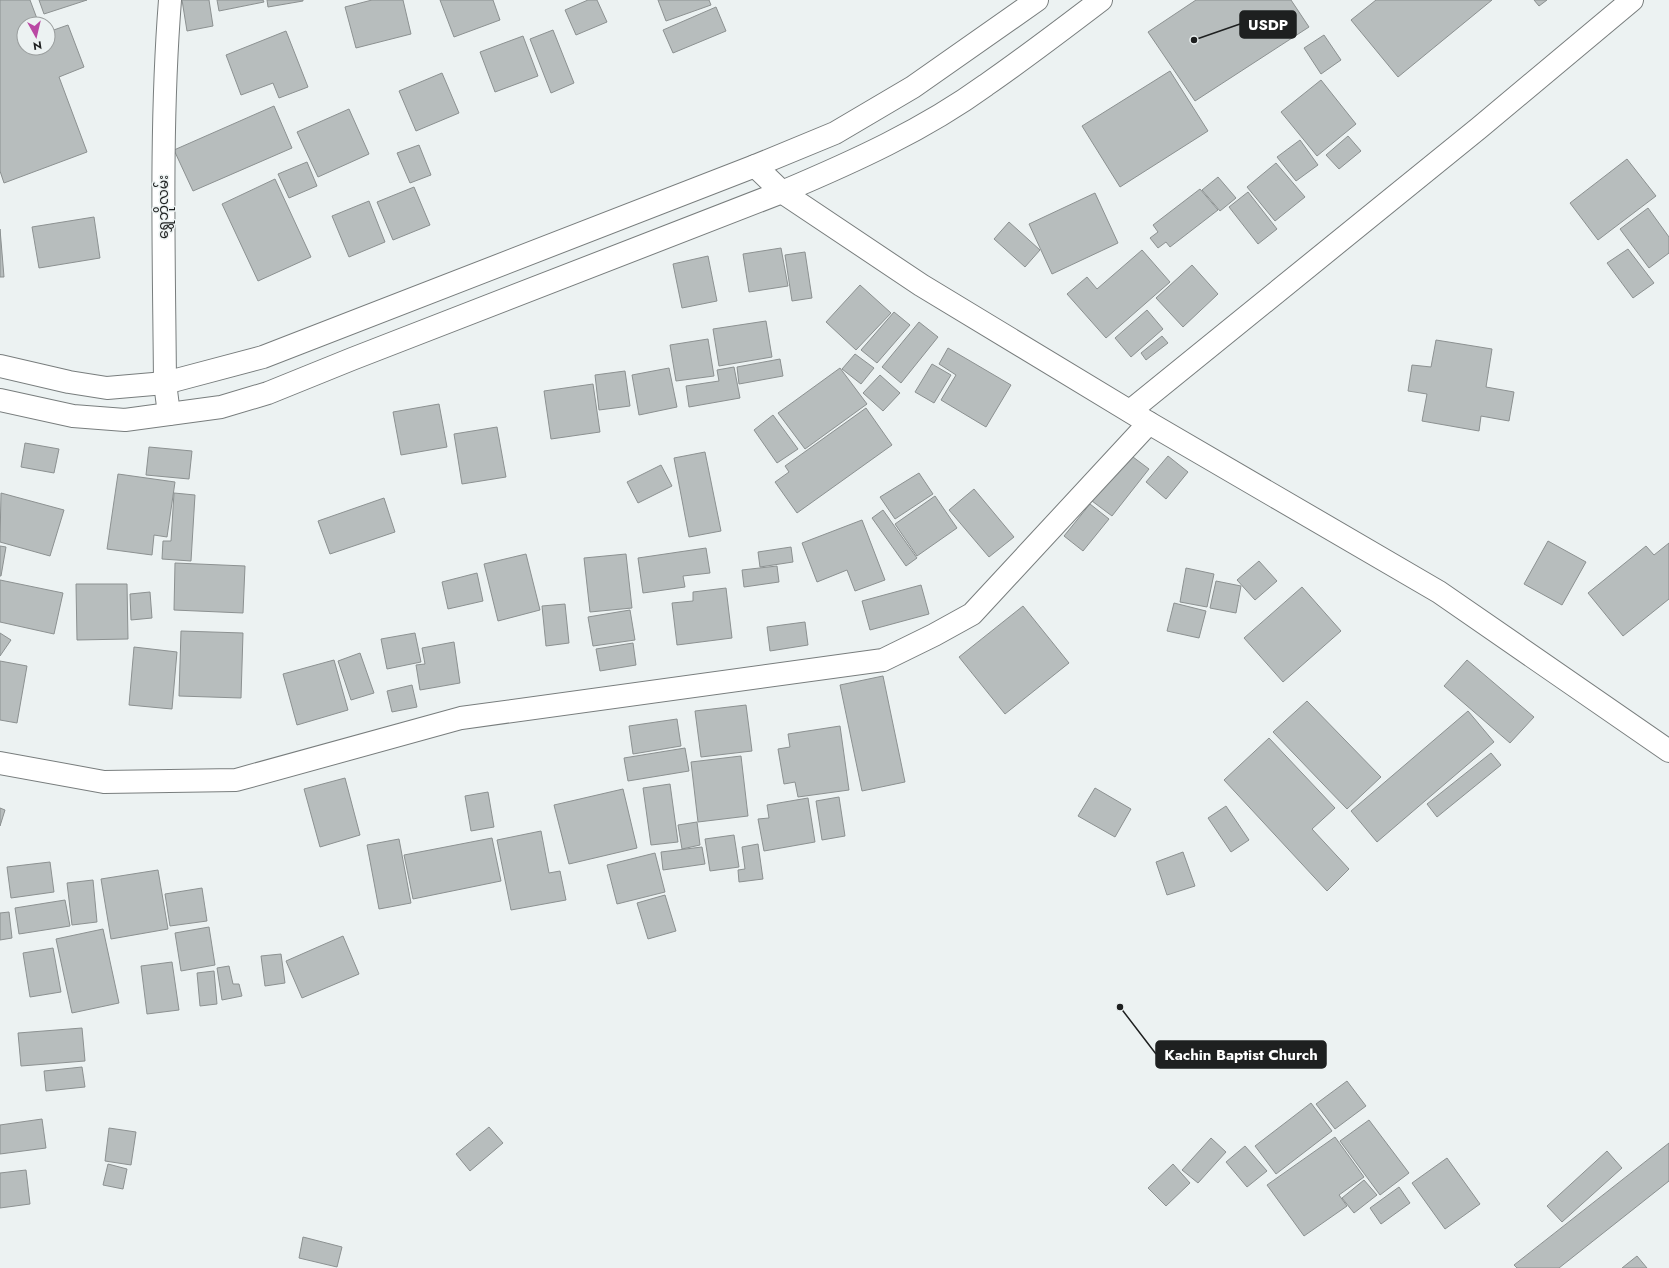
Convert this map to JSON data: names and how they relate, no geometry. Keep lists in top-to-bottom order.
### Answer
{
  "streets": {
    "street": ["ရွှေဘိုလမ်း"]
  },
  "places": ["USDP", "Kachin Baptist Church"],
  "north": "bottom"
}
